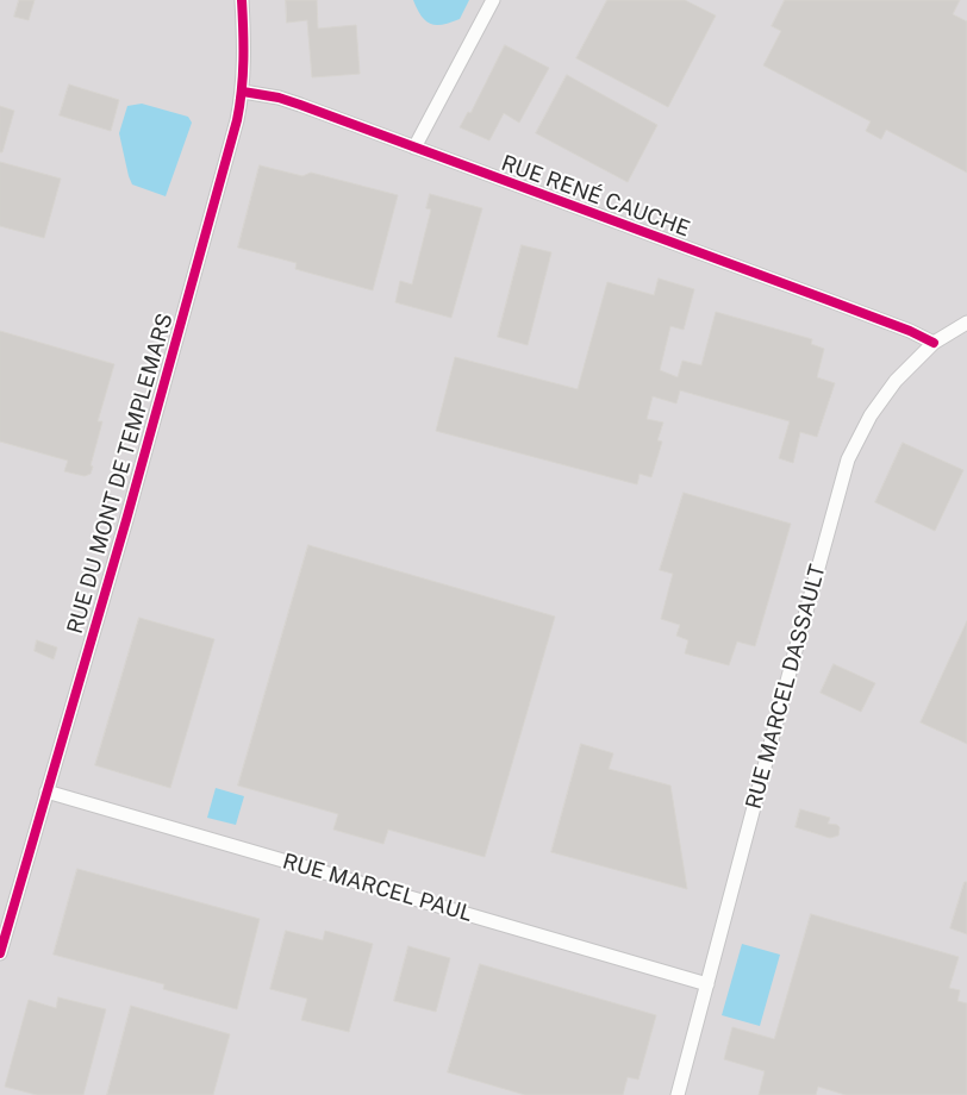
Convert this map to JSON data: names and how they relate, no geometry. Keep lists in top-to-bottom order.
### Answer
{
  "streets": {
    "street": [
      "RUE RENÉ CAUCHE",
      "RUE DU MONT DE TEMPLEMARS",
      "RUE MARCEL DASSAULT",
      "RUE MARCEL PAUL"
    ]
  },
  "crossings": [
    ["RUE RENÉ CAUCHE", "RUE DU MONT DE TEMPLEMARS"],
    ["RUE RENÉ CAUCHE", "RUE MARCEL DASSAULT"],
    ["RUE DU MONT DE TEMPLEMARS", "RUE MARCEL PAUL"],
    ["RUE MARCEL DASSAULT", "RUE MARCEL PAUL"]
  ]
}
